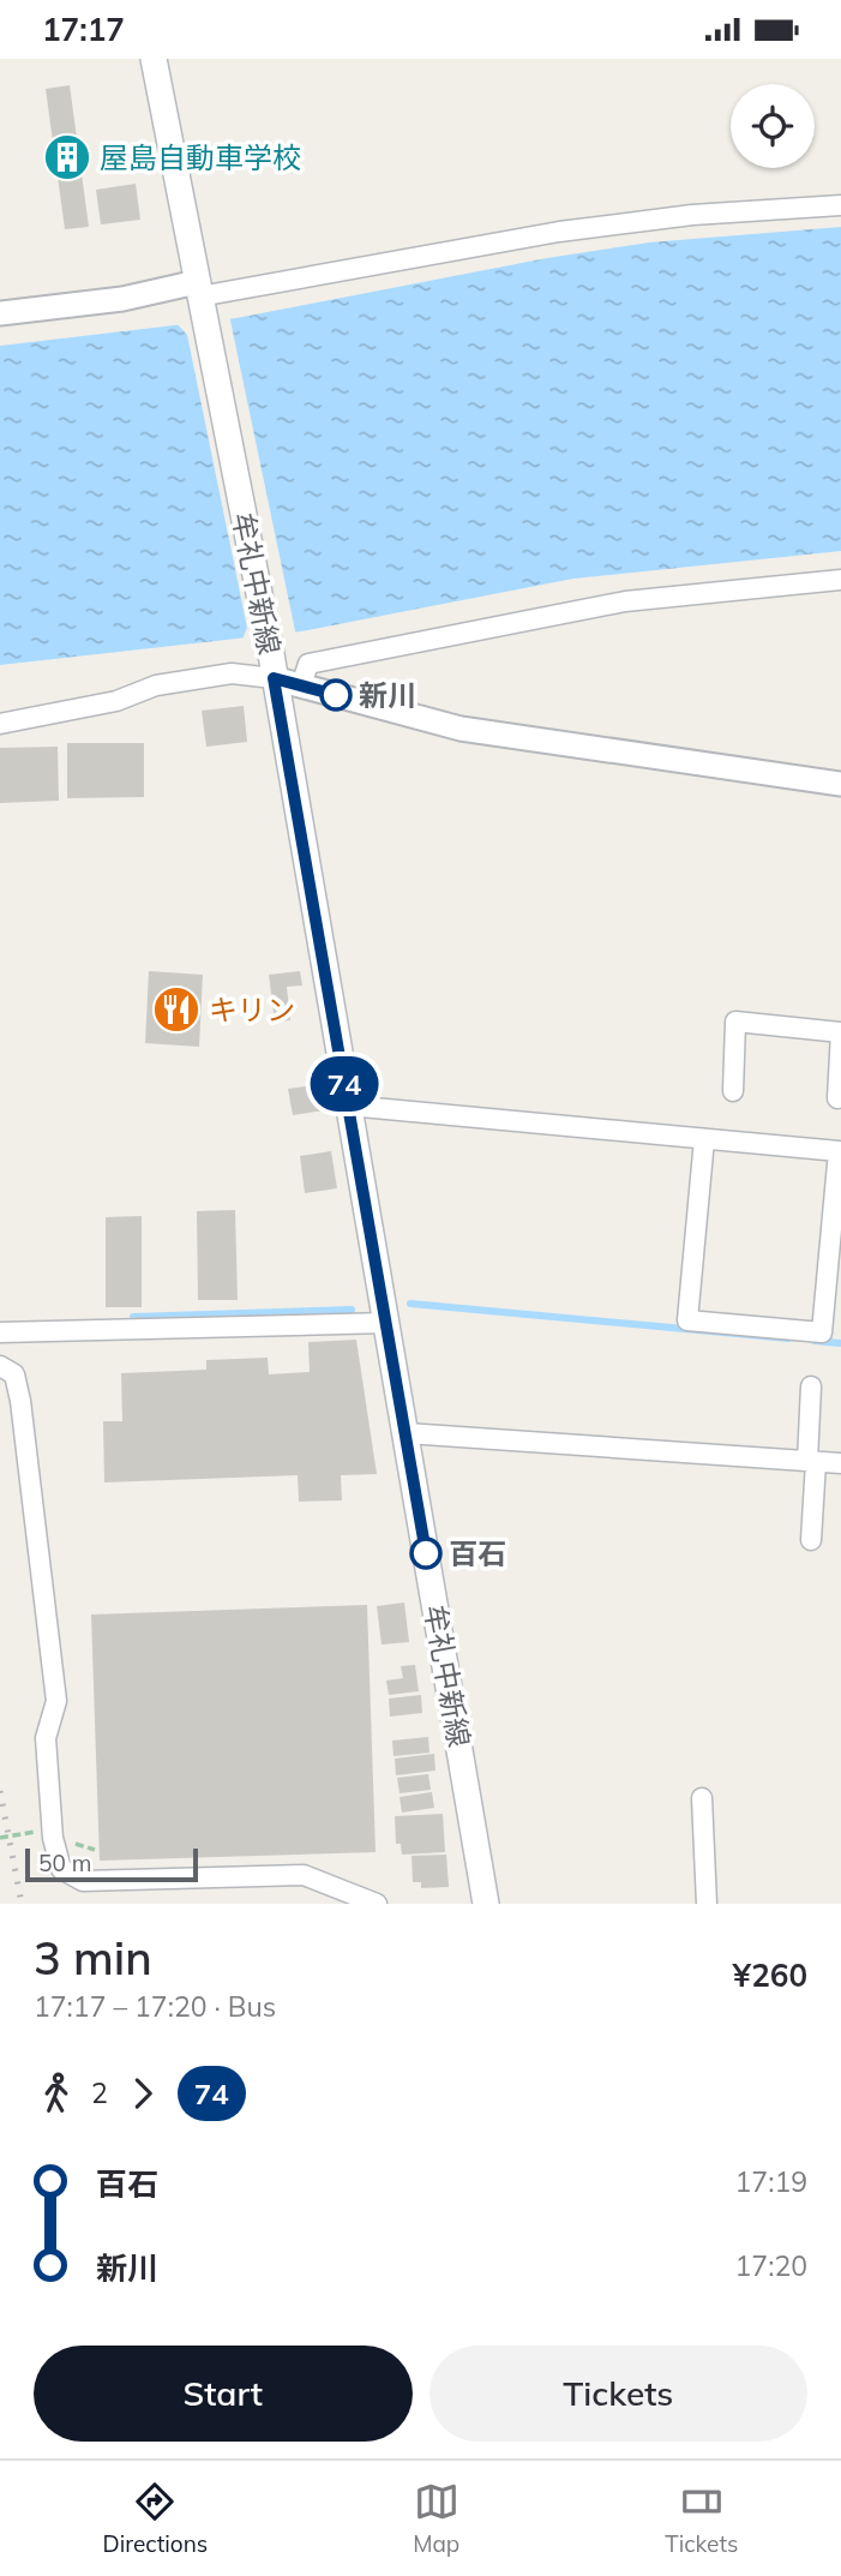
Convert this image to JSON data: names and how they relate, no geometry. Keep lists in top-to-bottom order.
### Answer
{
  "streets": {
    "main road": ["牟礼中新線"]
  },
  "places": {
    "building": ["屋島自動車学校"],
    "other": ["新川", "百石"],
    "restaurant": ["キリン"]
  },
  "lines": ["bus line 74"],
  "scale_bar": "50 m",
  "page": {
    "status": "17:17",
    "on_map": "74",
    "scale": "50 m",
    "heading": ["3 min", "17:17 – 17:20 · Bus", "¥260"],
    "legs": ["2", "74"],
    "list": [
      {
        "name": "百石",
        "value": "17:19"
      },
      {
        "name": "新川",
        "value": "17:20"
      }
    ],
    "buttons": ["Start", "Tickets"],
    "tabs": ["Directions", "Map", "Tickets"]
  }
}
